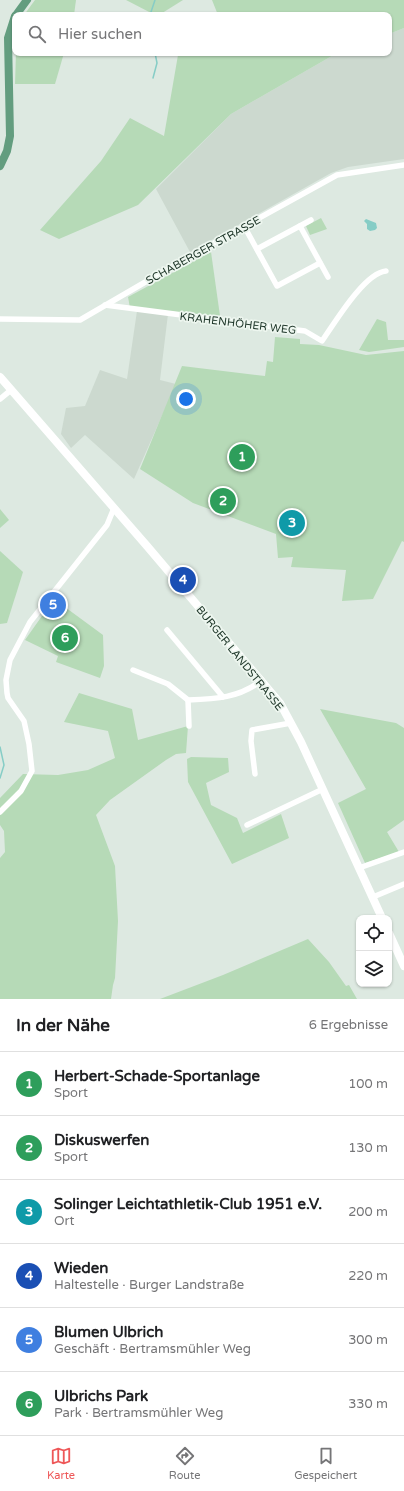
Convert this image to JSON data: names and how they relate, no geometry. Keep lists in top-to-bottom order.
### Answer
{
  "streets": {
    "main road": ["BURGER LANDSTRASSE"],
    "street": ["SCHABERGER STRASSE", "KRAHENHÖHER WEG"]
  },
  "crossings": [
    ["SCHABERGER STRASSE", "KRAHENHÖHER WEG"]
  ],
  "page": {
    "search": "Hier suchen",
    "pins": [
      "1",
      "2",
      "3",
      "4",
      "5",
      "6"
    ],
    "heading": ["In der Nähe", "6 Ergebnisse"],
    "list": [
      {
        "mark": "1",
        "name": "Herbert-Schade-Sportanlage",
        "note": "Sport",
        "value": "100 m"
      },
      {
        "mark": "2",
        "name": "Diskuswerfen",
        "note": "Sport",
        "value": "130 m"
      },
      {
        "mark": "3",
        "name": "Solinger Leichtathletik-Club 1951 e.V.",
        "note": "Ort",
        "value": "200 m"
      },
      {
        "mark": "4",
        "name": "Wieden",
        "note": "Haltestelle · Burger Landstraße",
        "value": "220 m"
      },
      {
        "mark": "5",
        "name": "Blumen Ulbrich",
        "note": "Geschäft · Bertramsmühler Weg",
        "value": "300 m"
      },
      {
        "mark": "6",
        "name": "Ulbrichs Park",
        "note": "Park · Bertramsmühler Weg",
        "value": "330 m"
      }
    ],
    "nav": ["Karte", "Route", "Gespeichert"]
  }
}
